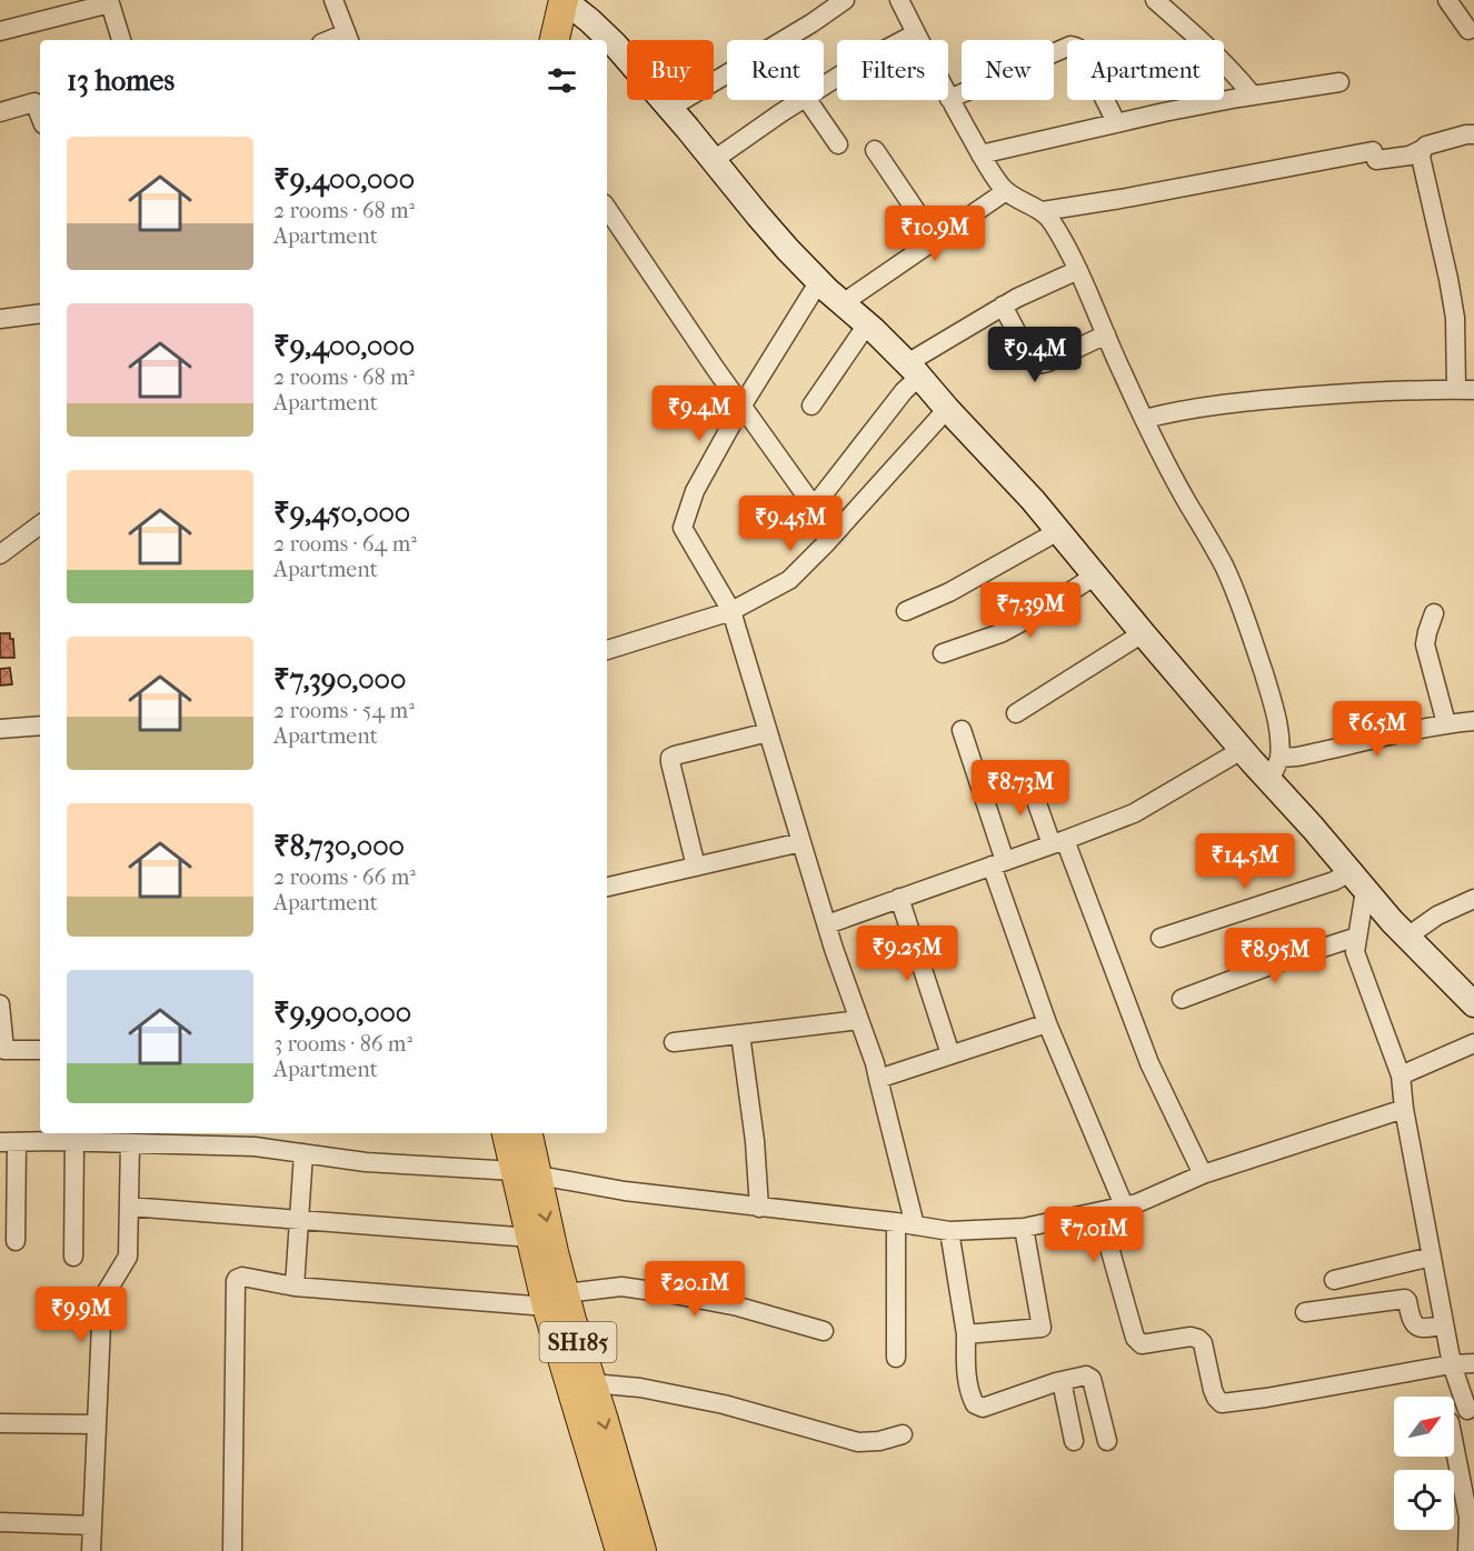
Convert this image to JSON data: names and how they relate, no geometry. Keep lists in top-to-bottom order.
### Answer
{
  "streets": {
    "main road": ["SH185"]
  },
  "north": "top right",
  "page": {
    "chip": [
      "Buy",
      "Rent",
      "Filters",
      "New",
      "Apartment"
    ],
    "heading": "13 homes",
    "list": [
      {
        "name": "₹9,400,000",
        "note": "2 rooms · 68 m² · Apartment"
      },
      {
        "name": "₹9,400,000",
        "note": "2 rooms · 68 m² · Apartment"
      },
      {
        "name": "₹9,450,000",
        "note": "2 rooms · 64 m² · Apartment"
      },
      {
        "name": "₹7,390,000",
        "note": "2 rooms · 54 m² · Apartment"
      },
      {
        "name": "₹8,730,000",
        "note": "2 rooms · 66 m² · Apartment"
      },
      {
        "name": "₹9,900,000",
        "note": "3 rooms · 86 m² · Apartment"
      }
    ],
    "price": [
      "₹10.9M",
      "₹9.4M",
      "₹9.4M",
      "₹9.45M",
      "₹7.39M",
      "₹6.5M",
      "₹8.73M",
      "₹14.5M",
      "₹9.25M",
      "₹8.95M",
      "₹7.01M",
      "₹20.1M",
      "₹9.9M"
    ]
  }
}
